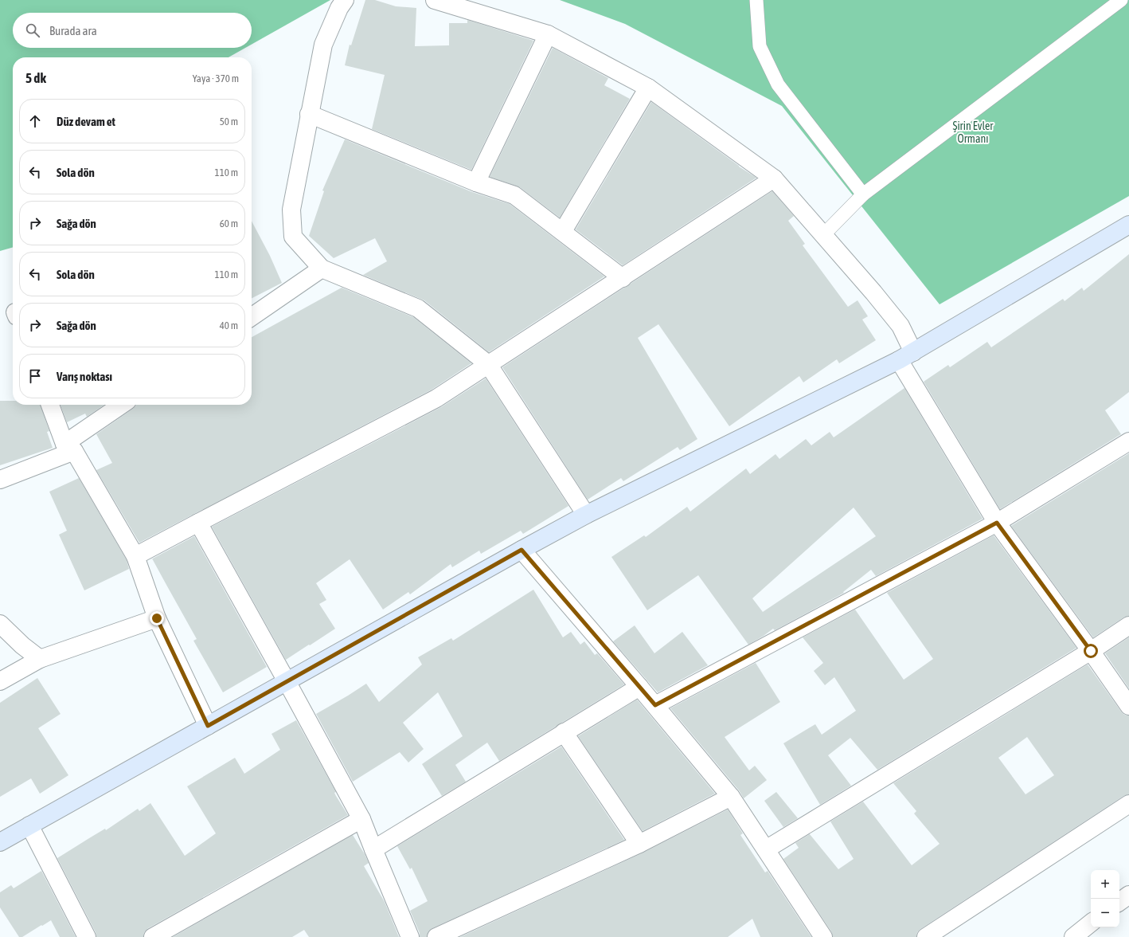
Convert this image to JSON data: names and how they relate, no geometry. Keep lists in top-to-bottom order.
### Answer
{
  "parks": ["Şirin Evler Ormanı"],
  "page": {
    "search": "Burada ara",
    "heading": ["5 dk", "Yaya · 370 m"],
    "list": [
      ["Düz devam et", "50 m"],
      ["Sola dön", "110 m"],
      ["Sağa dön", "60 m"],
      ["Sola dön", "110 m"],
      ["Sağa dön", "40 m"],
      "Varış noktası"
    ],
    "map_buttons": ["+", "−"]
  }
}
